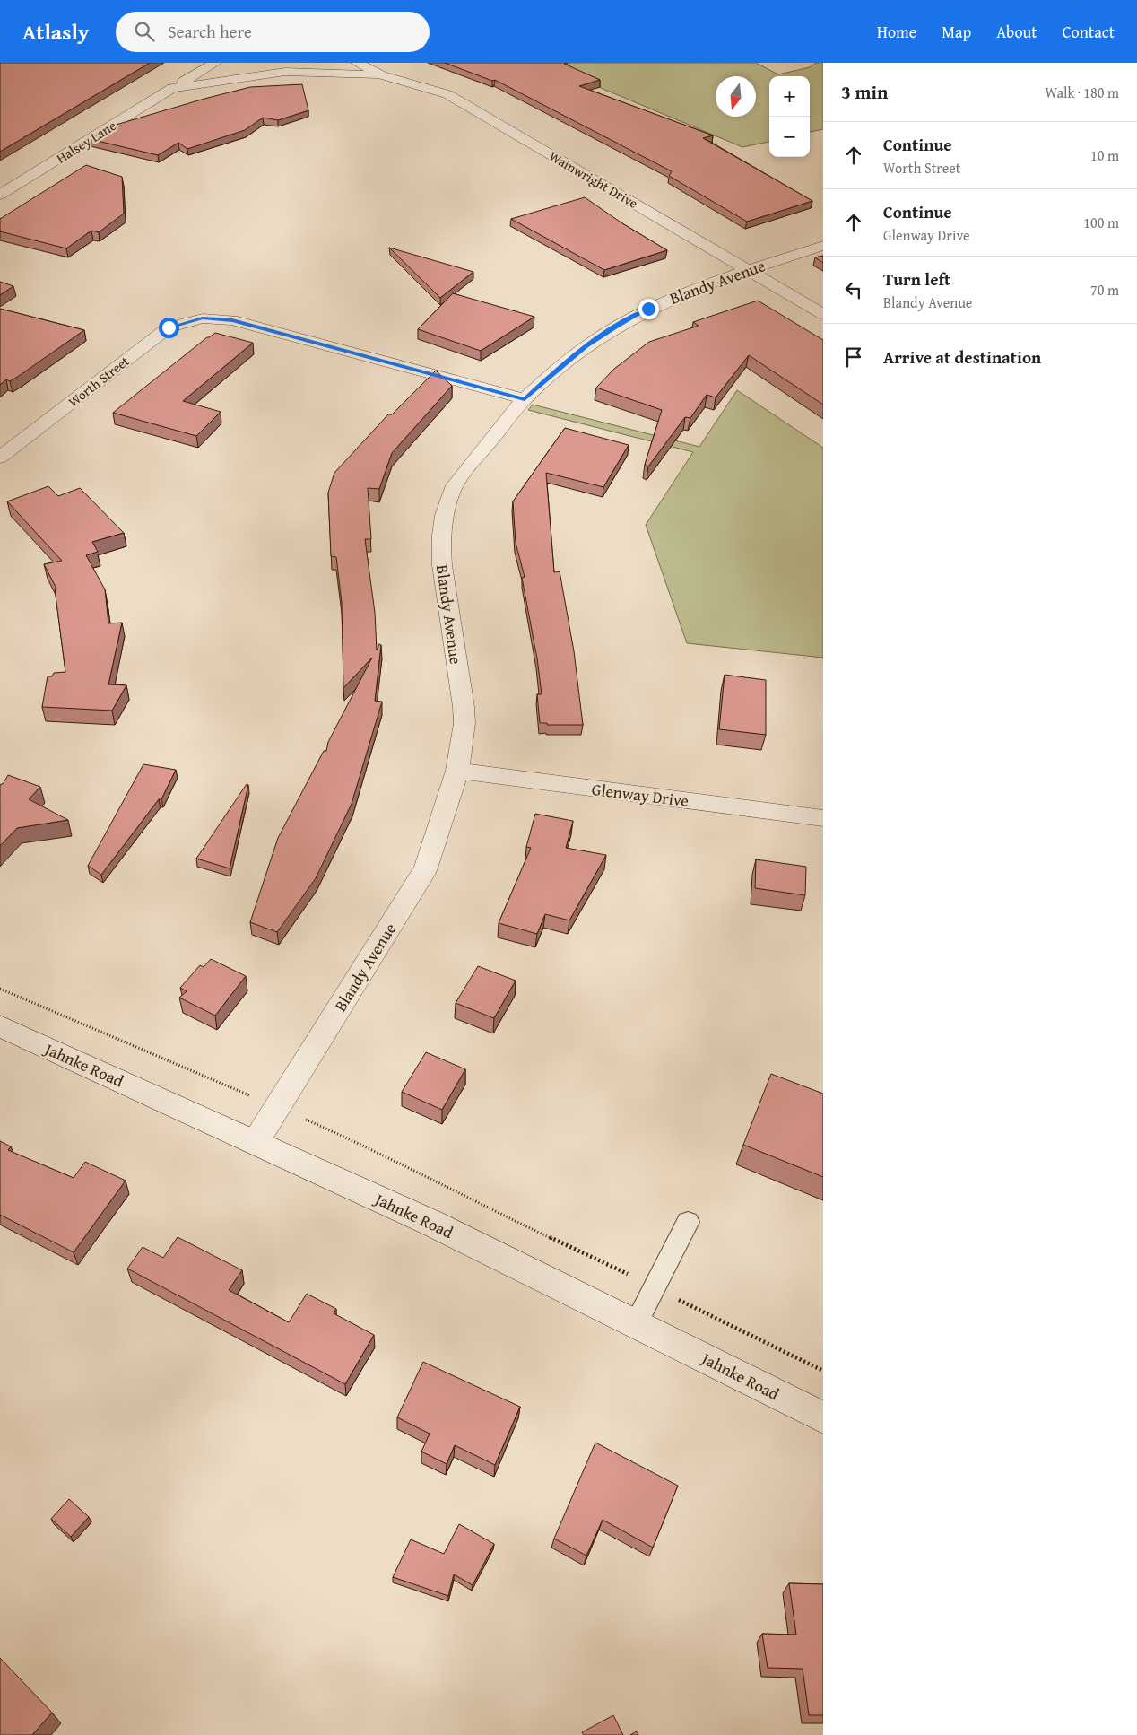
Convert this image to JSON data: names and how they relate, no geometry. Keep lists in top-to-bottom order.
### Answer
{
  "streets": {
    "street": [
      "Halsey Lane",
      "Wainwright Drive",
      "Blandy Avenue",
      "Worth Street",
      "Glenway Drive",
      "Jahnke Road"
    ]
  },
  "crossings": [
    ["Halsey Lane", "Wainwright Drive"],
    ["Wainwright Drive", "Blandy Avenue"],
    ["Blandy Avenue", "Worth Street"],
    ["Blandy Avenue", "Glenway Drive"],
    ["Blandy Avenue", "Jahnke Road"]
  ],
  "north": "bottom",
  "page": {
    "header": "Atlasly",
    "search": "Search here",
    "nav": [
      "Home",
      "Map",
      "About",
      "Contact"
    ],
    "heading": ["3 min", "Walk · 180 m"],
    "map_buttons": ["+", "−"],
    "list": [
      ["Continue", "Worth Street", "10 m"],
      ["Continue", "Glenway Drive", "100 m"],
      ["Turn left", "Blandy Avenue", "70 m"],
      "Arrive at destination"
    ]
  }
}
